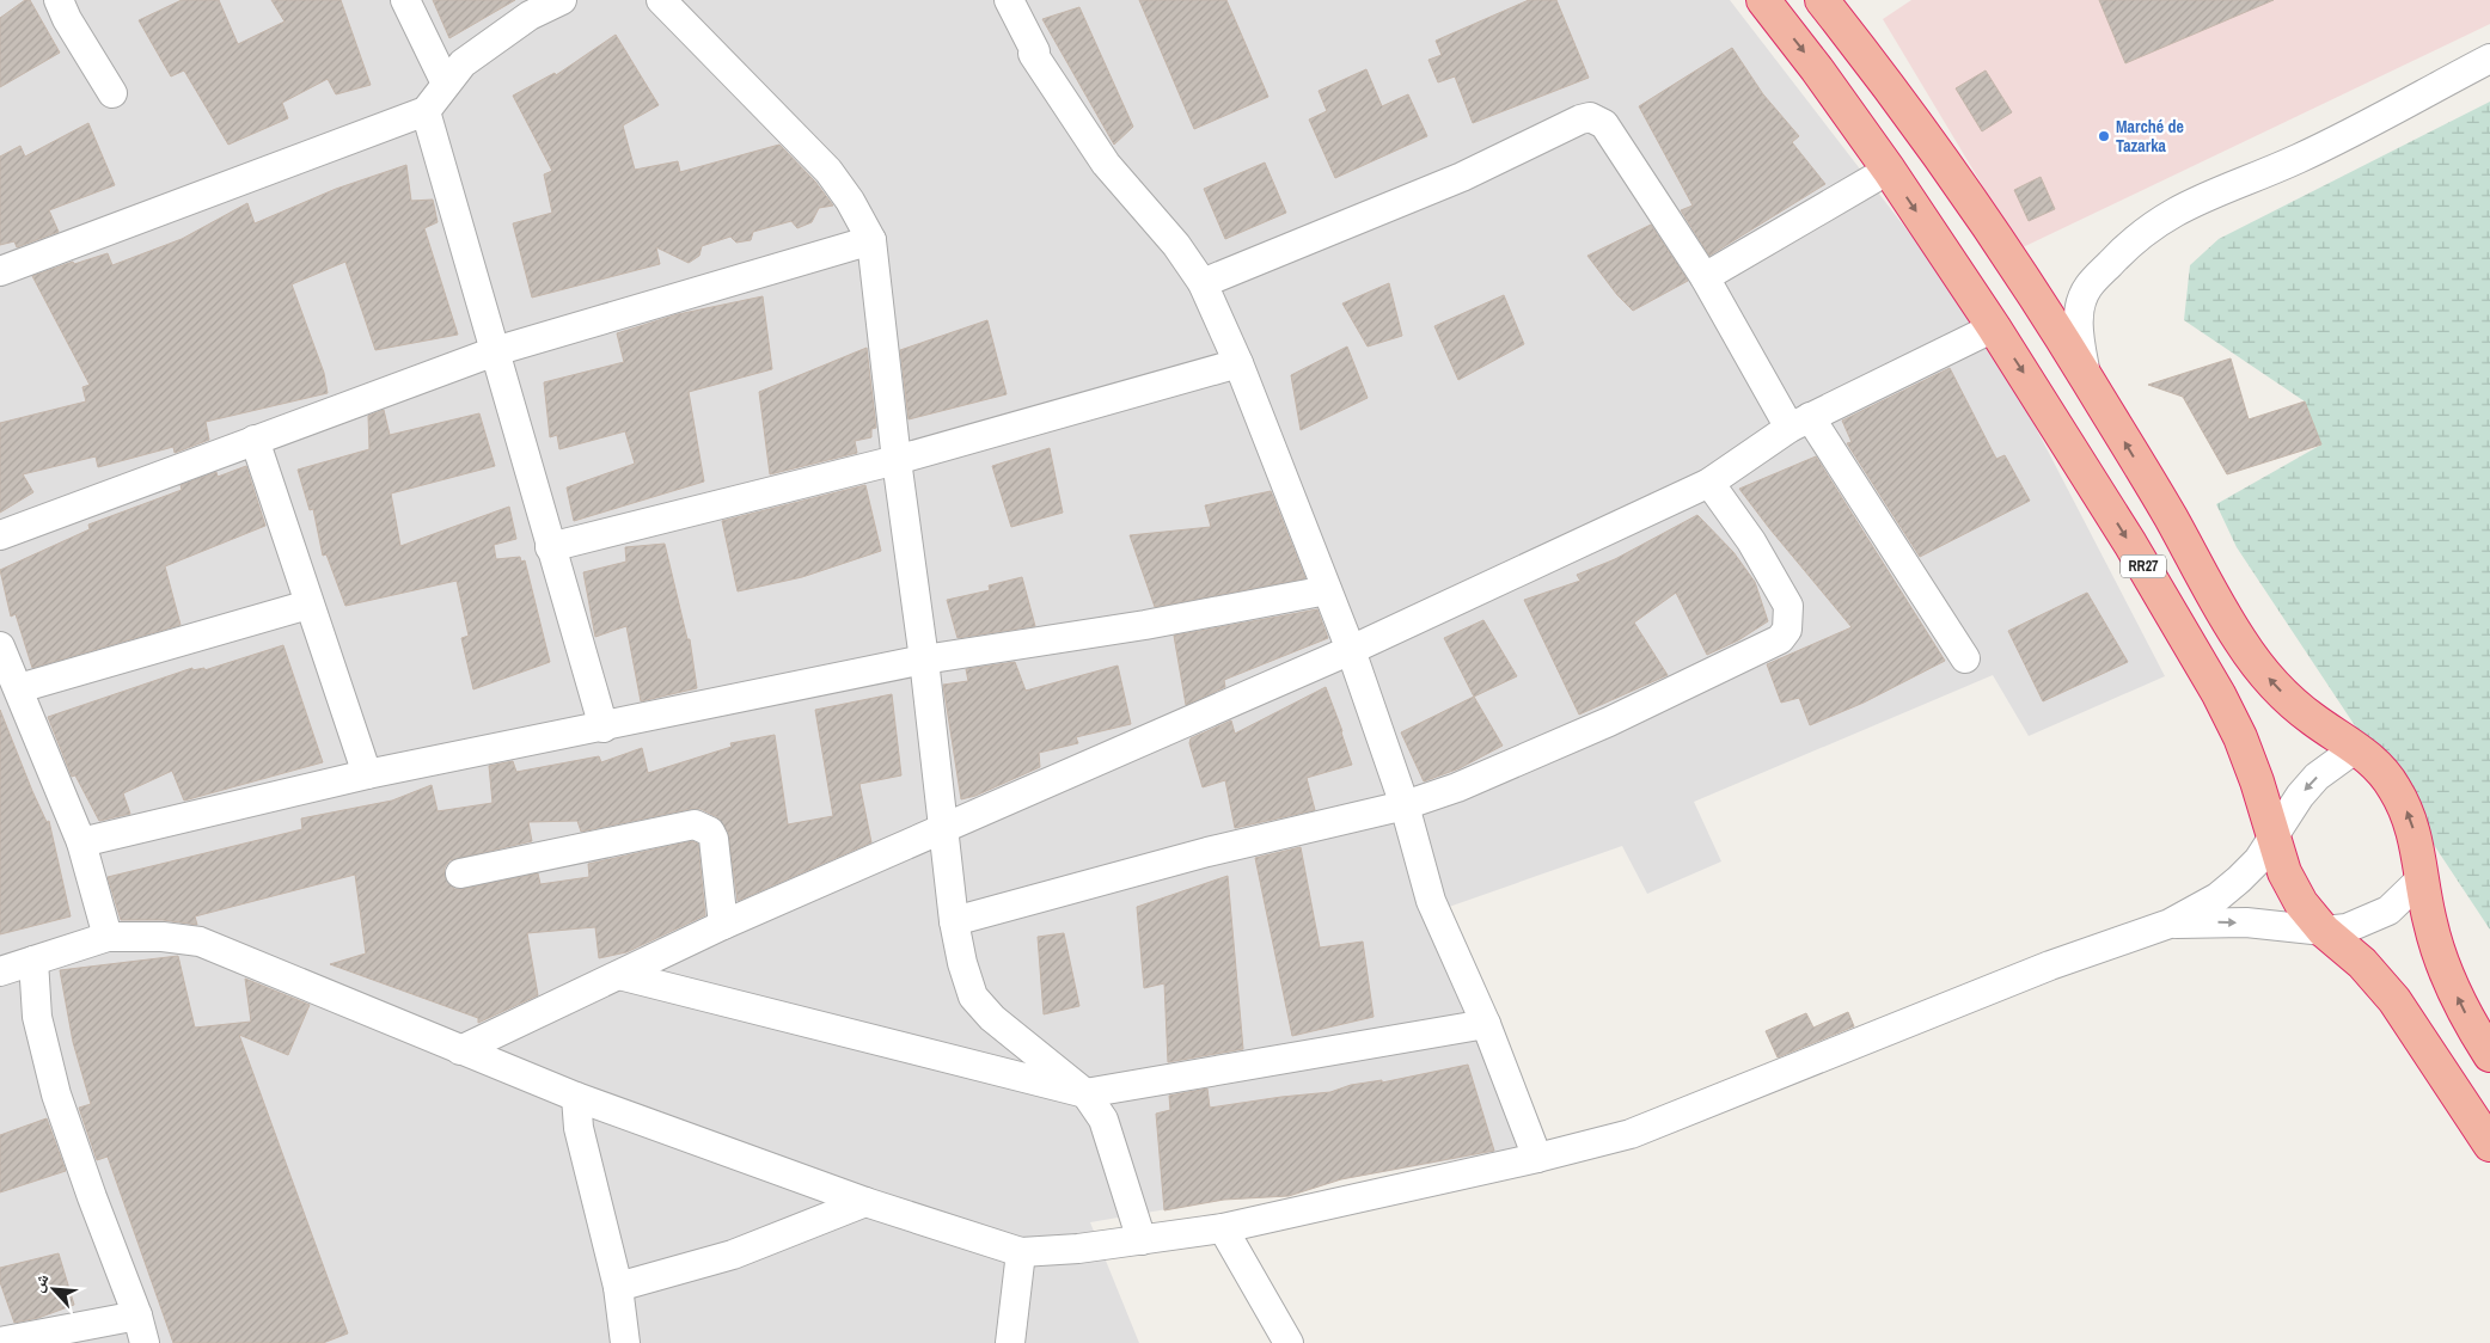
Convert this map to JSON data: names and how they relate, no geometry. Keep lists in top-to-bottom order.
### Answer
{
  "streets": {
    "highway": ["RR27"]
  },
  "places": ["Marché de Tazarka"],
  "north": "top left"
}
